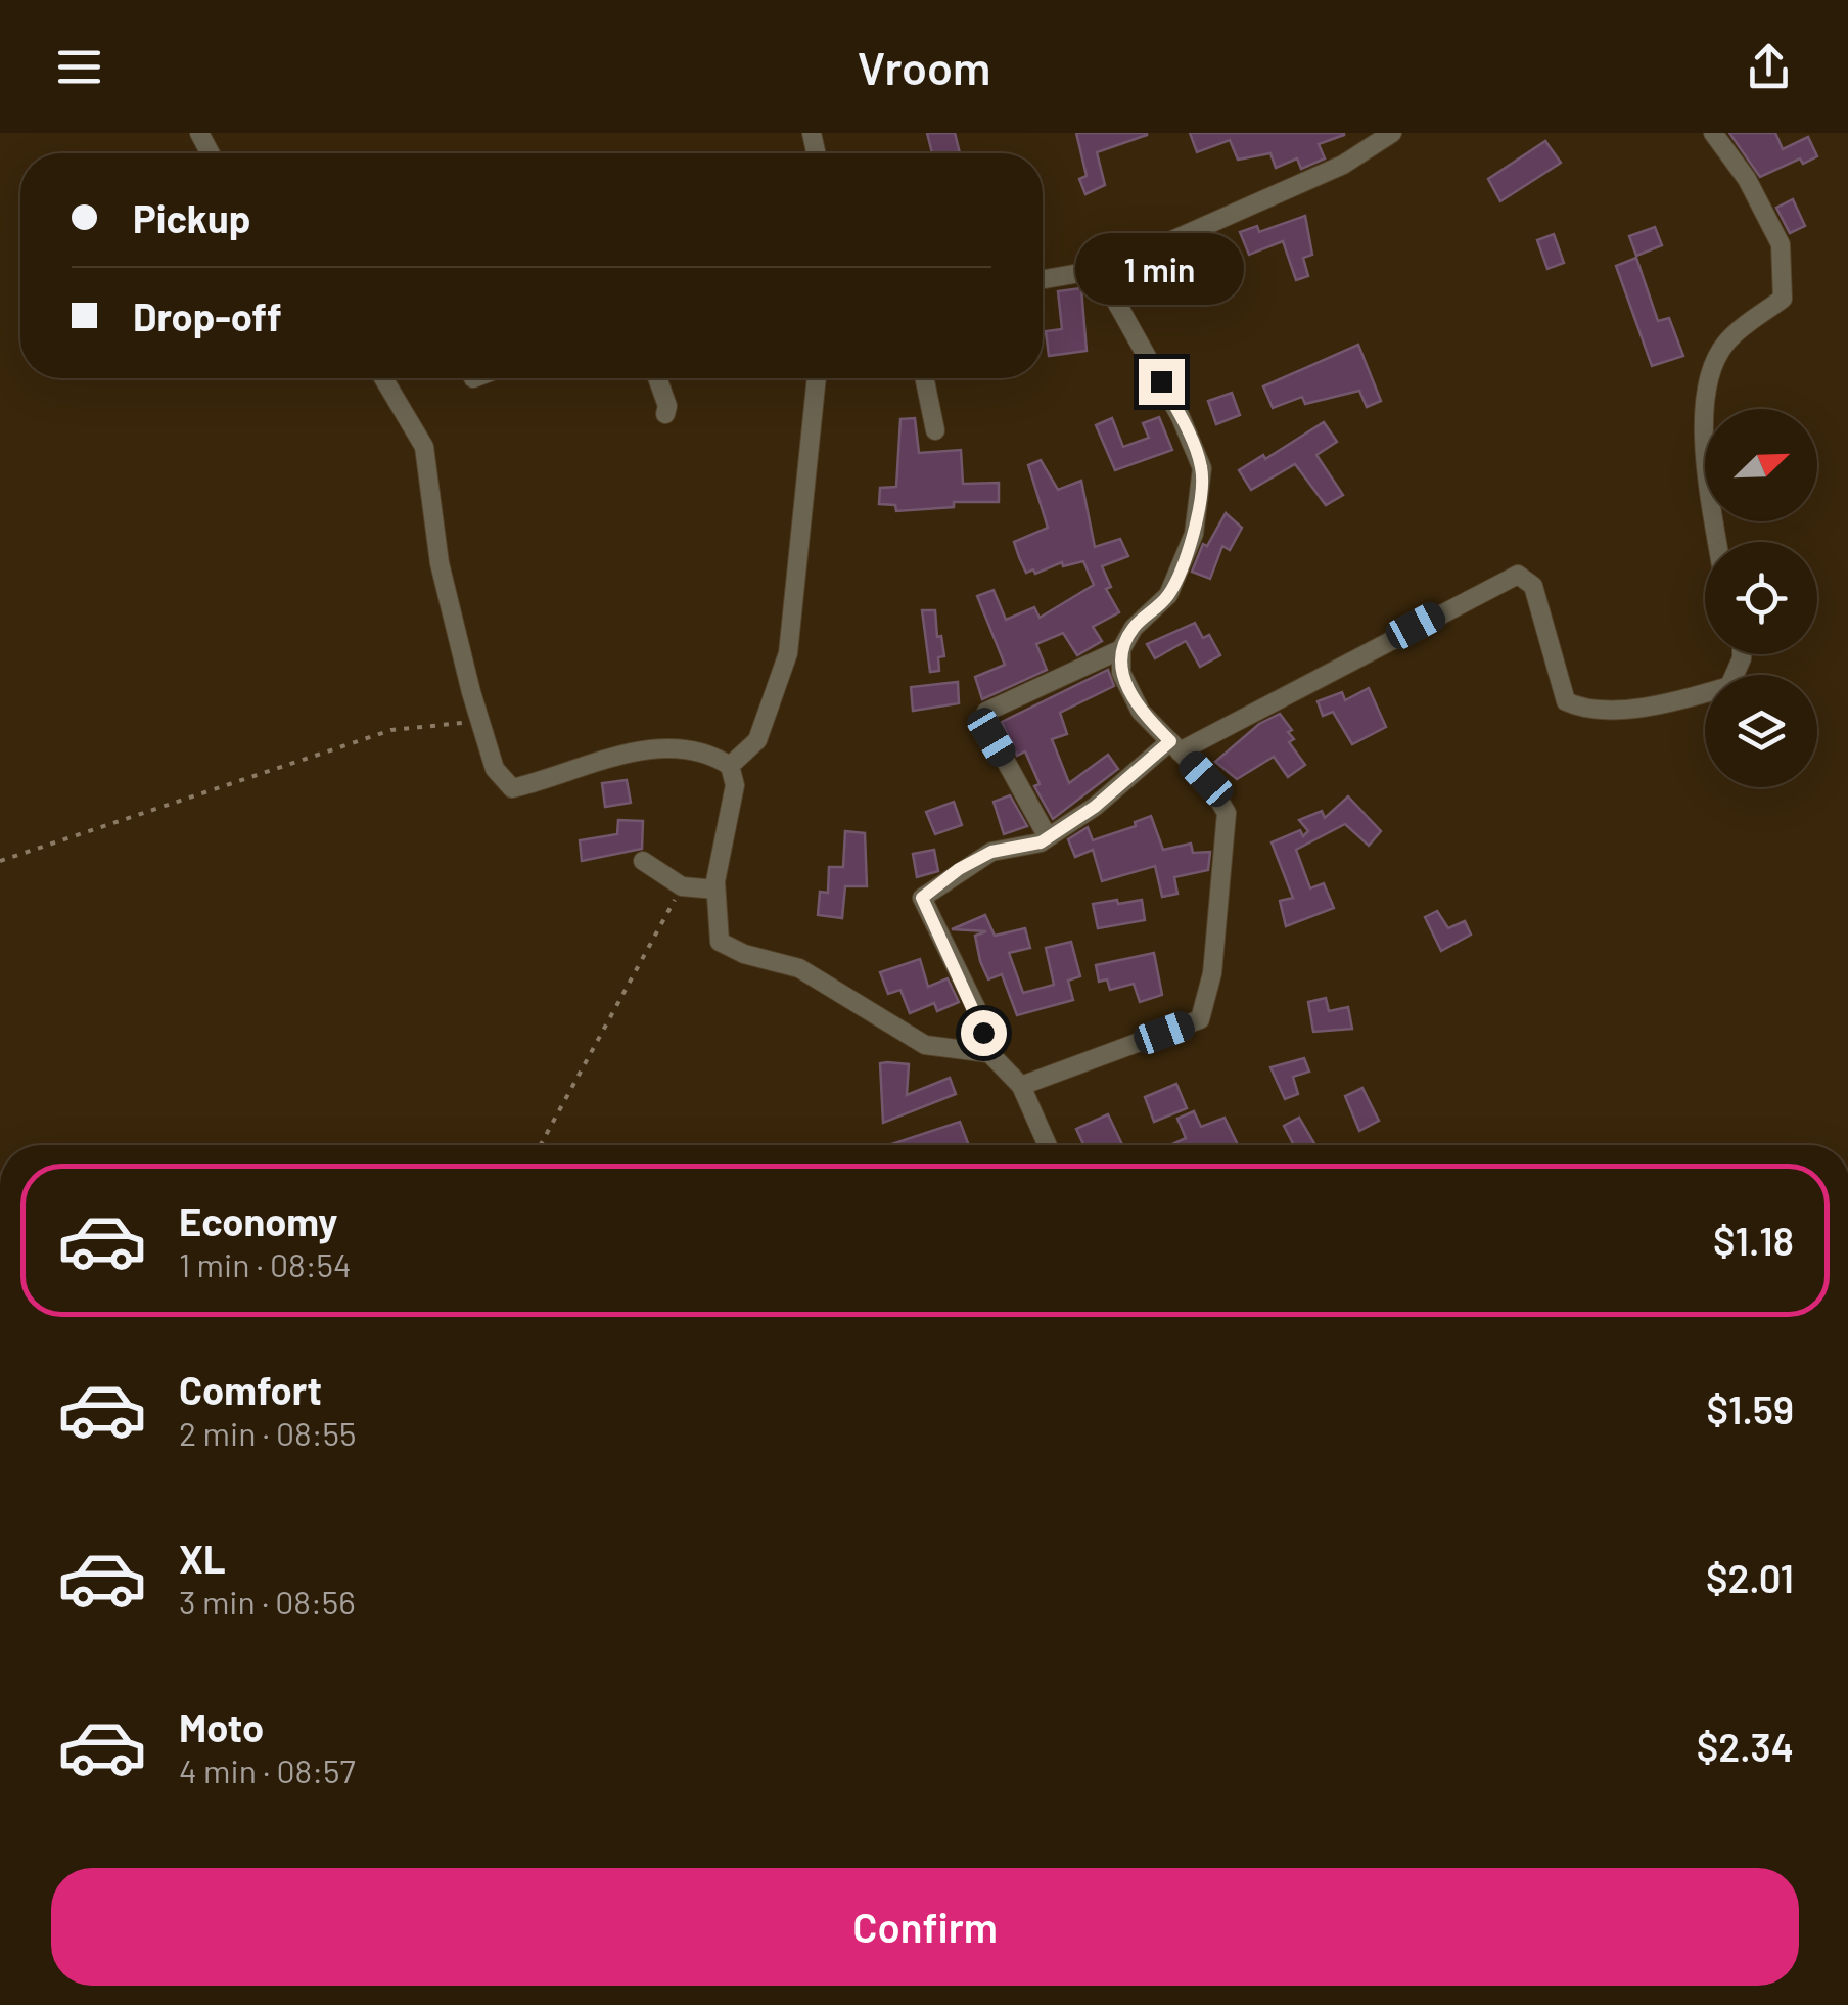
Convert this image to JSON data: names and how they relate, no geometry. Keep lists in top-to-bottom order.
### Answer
{
  "north": "top right",
  "page": {
    "header": "Vroom",
    "banner": ["Pickup", "Drop-off"],
    "bubble": "1 min",
    "list": [
      {
        "name": "Economy",
        "note": "1 min · 08:54",
        "value": "$1.18"
      },
      {
        "name": "Comfort",
        "note": "2 min · 08:55",
        "value": "$1.59"
      },
      {
        "name": "XL",
        "note": "3 min · 08:56",
        "value": "$2.01"
      },
      {
        "name": "Moto",
        "note": "4 min · 08:57",
        "value": "$2.34"
      }
    ],
    "buttons": "Confirm"
  }
}
